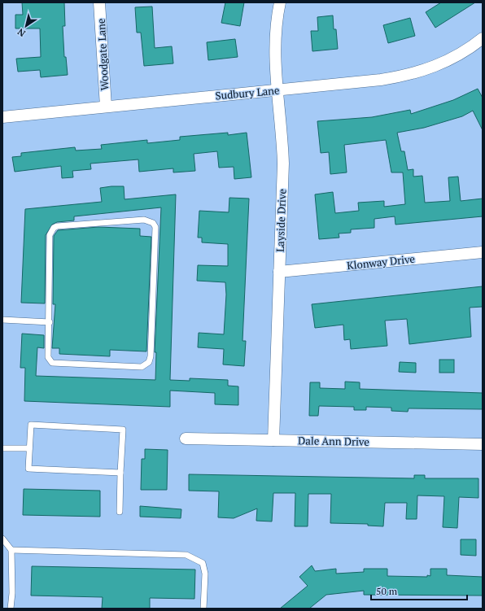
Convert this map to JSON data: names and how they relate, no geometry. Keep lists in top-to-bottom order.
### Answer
{
  "streets": {
    "street": [
      "Woodgate Lane",
      "Sudbury Lane",
      "Layside Drive",
      "Klonway Drive",
      "Dale Ann Drive"
    ]
  },
  "crossings": [
    ["Woodgate Lane", "Sudbury Lane"],
    ["Sudbury Lane", "Layside Drive"],
    ["Layside Drive", "Klonway Drive"],
    ["Layside Drive", "Dale Ann Drive"]
  ],
  "scale_bar": "50 m",
  "north": "bottom left"
}
